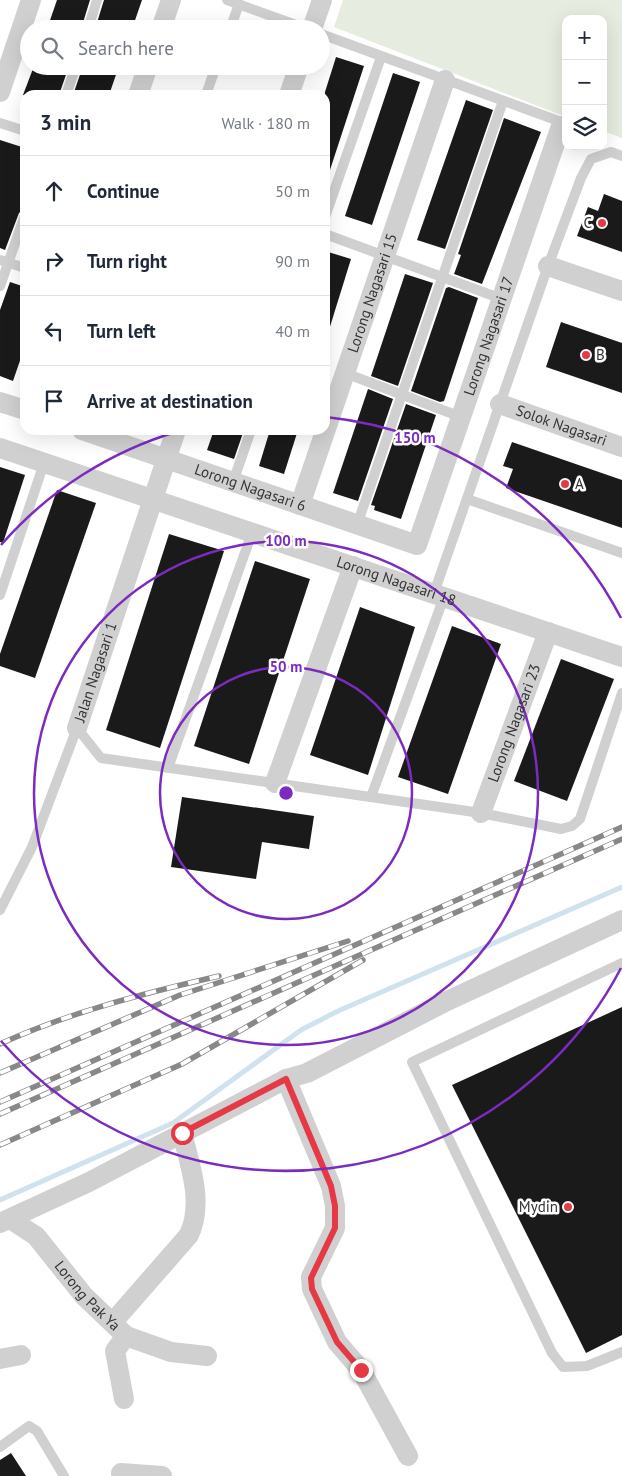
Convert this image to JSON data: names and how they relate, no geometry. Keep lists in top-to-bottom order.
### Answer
{
  "streets": {
    "street": [
      "Lorong Nagasari 15",
      "Lorong Nagasari 17",
      "Solok Nagasari",
      "Lorong Nagasari 6",
      "Lorong Nagasari 18",
      "Jalan Nagasari 1",
      "Lorong Nagasari 23",
      "Lorong Pak Ya"
    ]
  },
  "crossings": [
    ["Lorong Nagasari 15", "Lorong Nagasari 6"],
    ["Lorong Nagasari 17", "Lorong Nagasari 6"],
    ["Lorong Nagasari 6", "Jalan Nagasari 1"],
    ["Lorong Nagasari 18", "Jalan Nagasari 1"],
    ["Lorong Nagasari 18", "Lorong Nagasari 23"]
  ],
  "places": [
    "C",
    "B",
    "A",
    "Mydin"
  ],
  "page": {
    "map_buttons": ["+", "−"],
    "search": "Search here",
    "heading": ["3 min", "Walk · 180 m"],
    "list": [
      ["Continue", "50 m"],
      ["Turn right", "90 m"],
      ["Turn left", "40 m"],
      "Arrive at destination"
    ]
  },
  "rings": ["150 m", "100 m", "50 m"]
}
